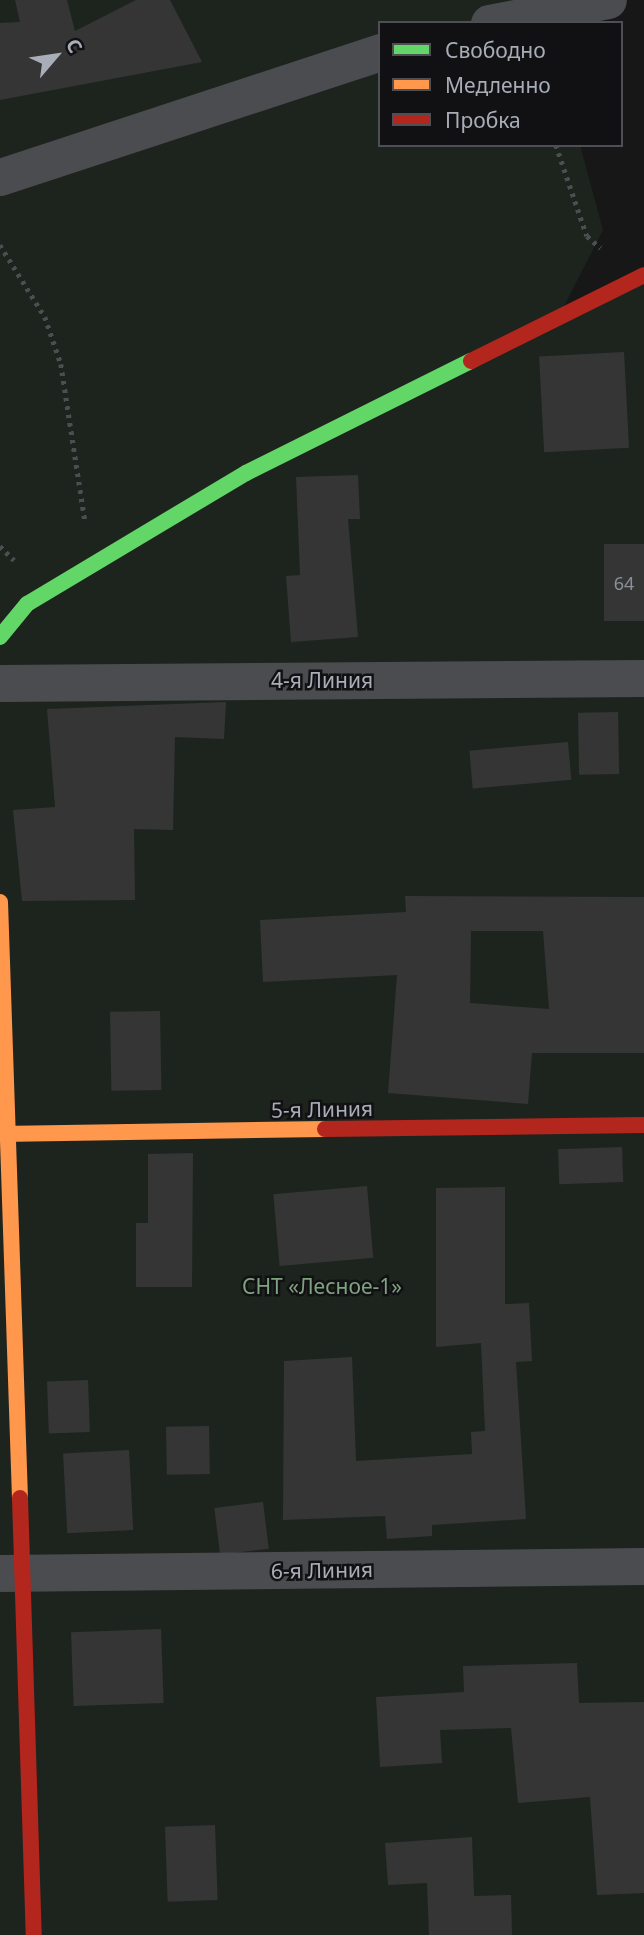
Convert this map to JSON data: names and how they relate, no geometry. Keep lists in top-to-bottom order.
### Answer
{
  "streets": {
    "street": ["4-я Линия", "5-я Линия", "6-я Линия"]
  },
  "parks": ["СНТ «Лесное-1»"],
  "house_numbers": ["64"],
  "legend": ["Свободно", "Медленно", "Пробка"],
  "north": "top right"
}
